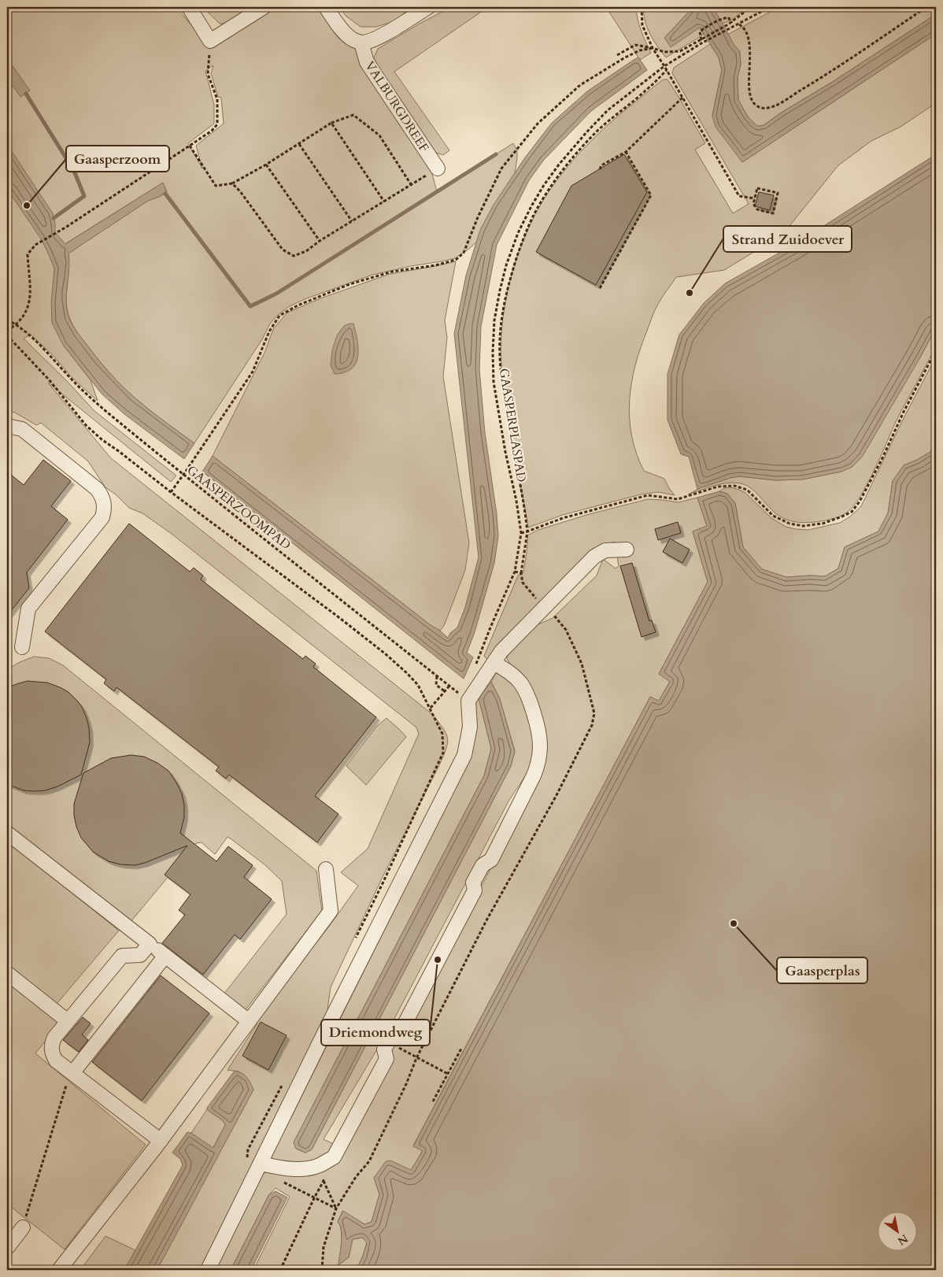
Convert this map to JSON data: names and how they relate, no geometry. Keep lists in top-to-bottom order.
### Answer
{
  "streets": {
    "street": ["VALBURGDREEF"],
    "path": ["GAASPERPLASPAD", "GAASPERZOOMPAD"]
  },
  "places": [
    "Gaasperzoom",
    "Strand Zuidoever",
    "Gaasperplas",
    "Driemondweg"
  ],
  "north": "bottom right"
}
